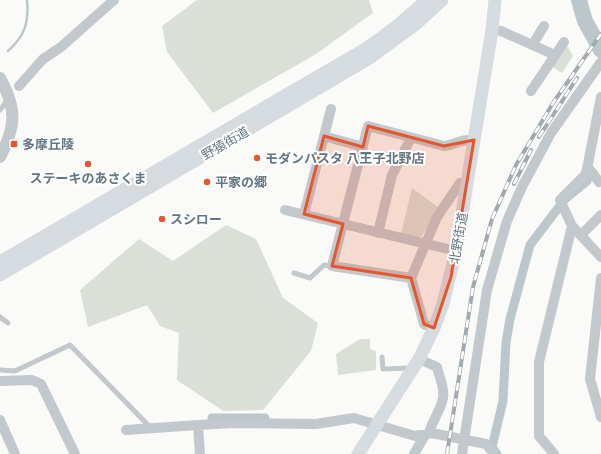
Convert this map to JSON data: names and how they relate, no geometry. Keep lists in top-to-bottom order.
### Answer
{
  "streets": {
    "main road": ["野猿街道", "北野街道"]
  },
  "places": {
    "transit": ["多摩丘陵"],
    "other": [
      "モダンパスタ 八王子北野店",
      "ステーキのあさくま",
      "平家の郷",
      "スシロー"
    ]
  }
}
